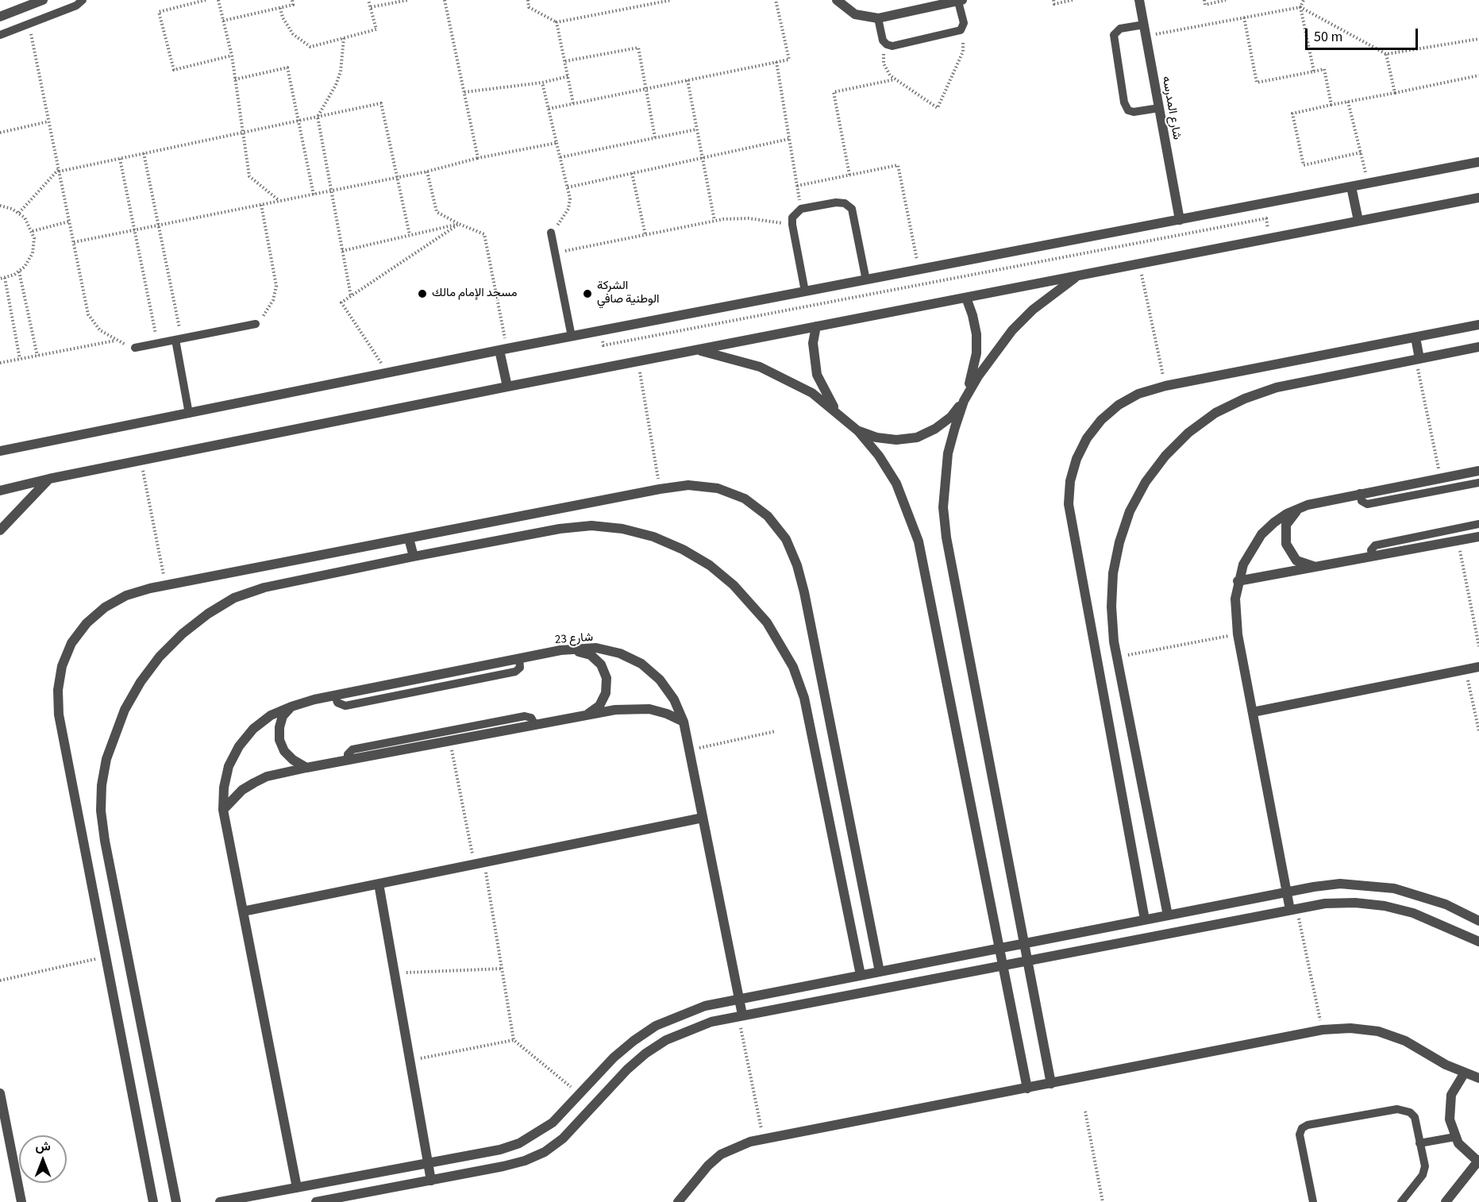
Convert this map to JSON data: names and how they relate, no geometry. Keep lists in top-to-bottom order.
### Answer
{
  "streets": {
    "street": ["شارع المدرسه", "شارع 23"]
  },
  "places": ["مسجد الإمام مالك", "الشركة الوطنية صافي"],
  "scale_bar": "50 m",
  "north": "top"
}
